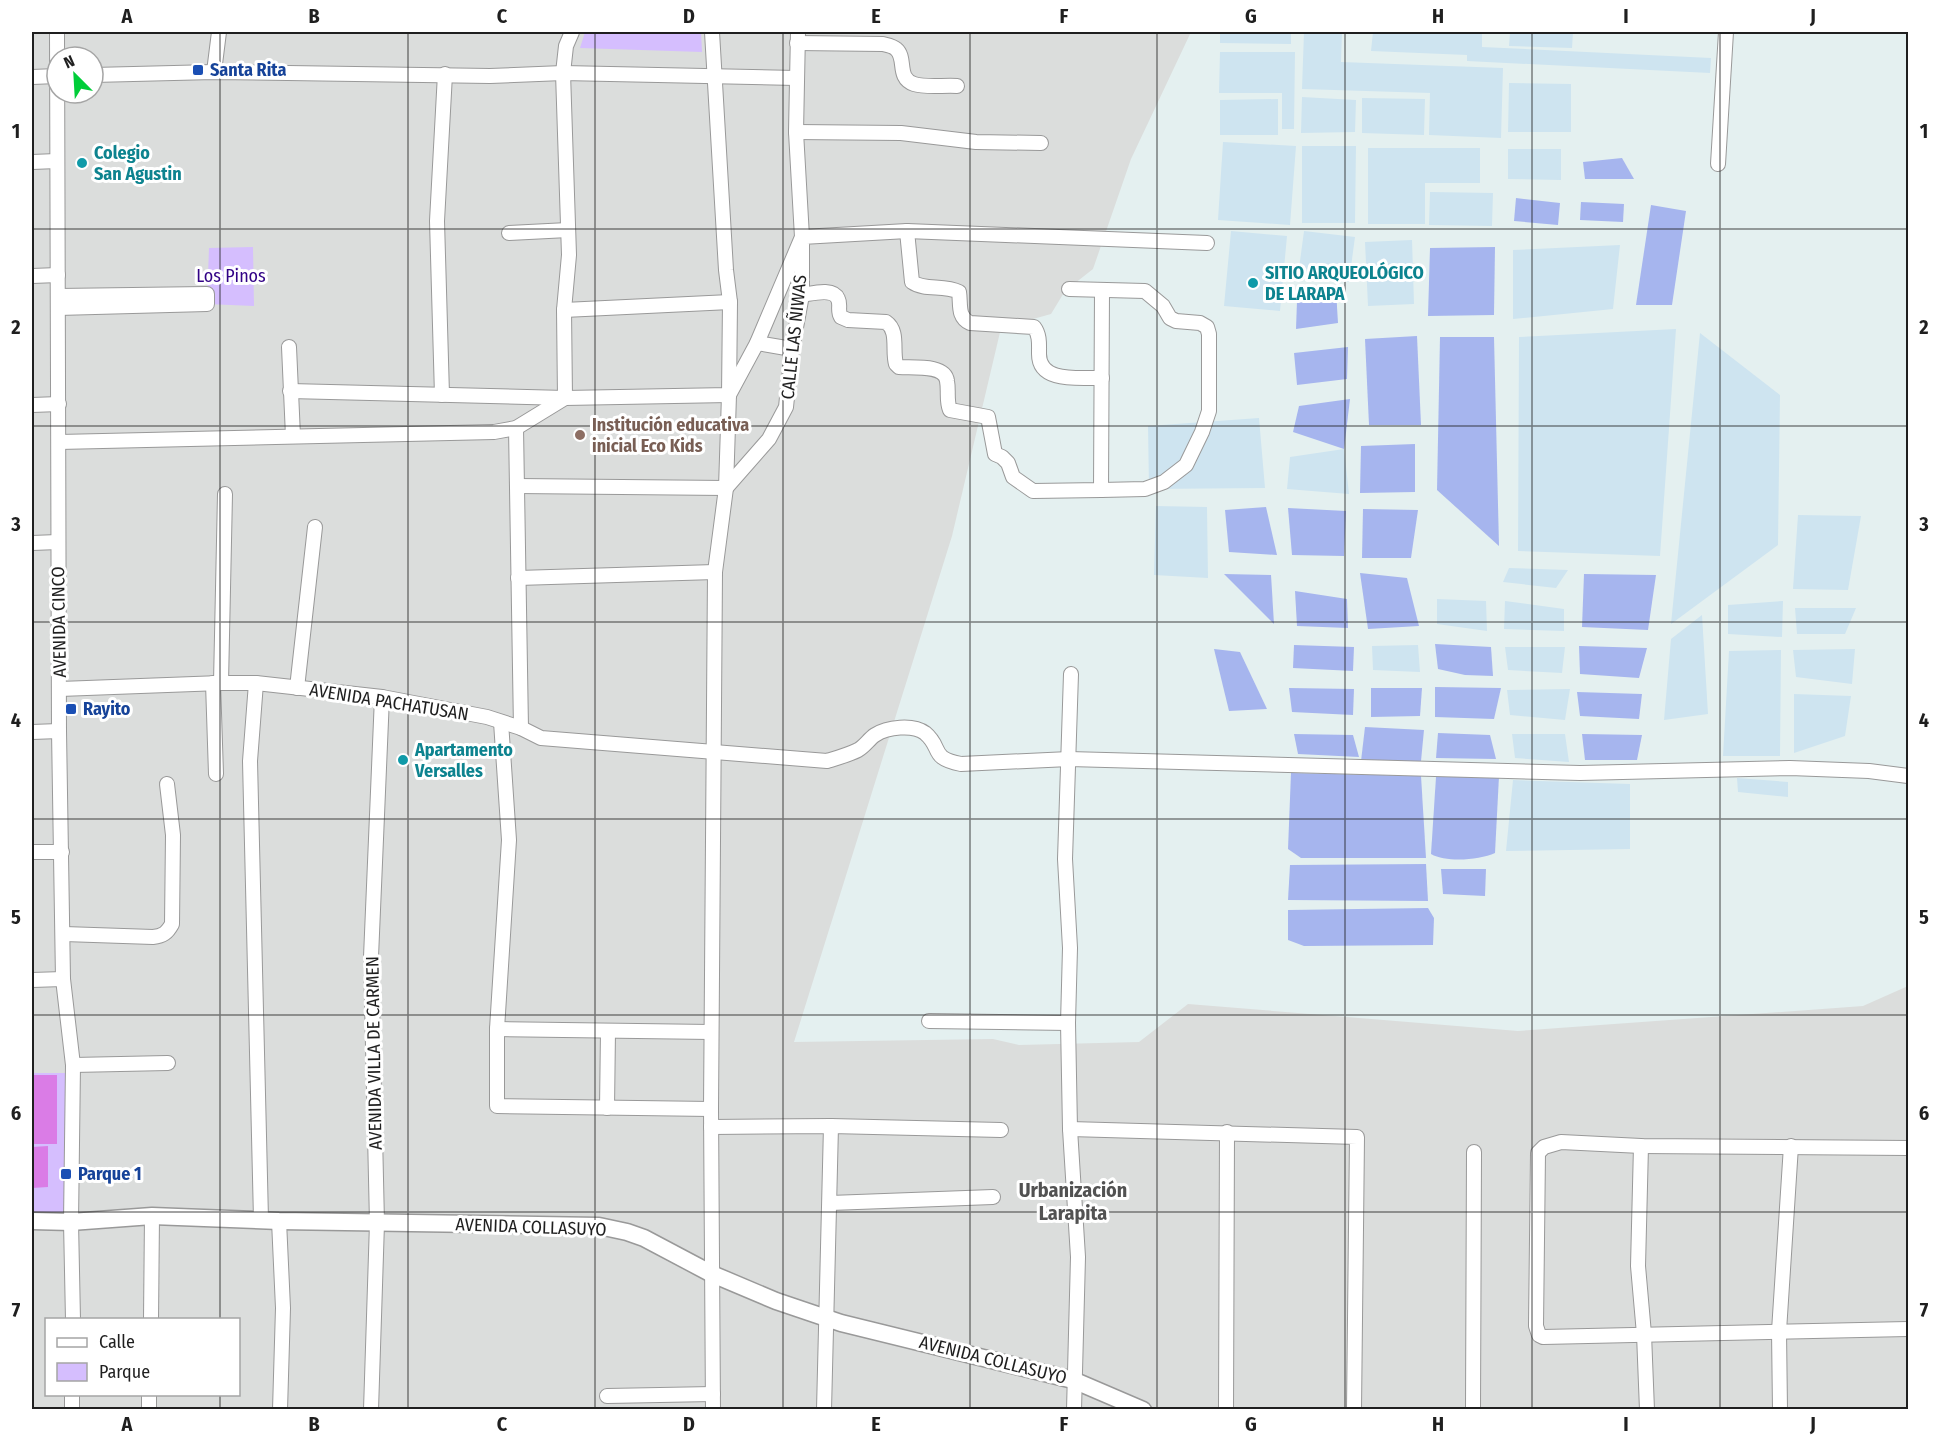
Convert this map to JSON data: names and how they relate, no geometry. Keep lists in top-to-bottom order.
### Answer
{
  "streets": {
    "street": [
      "CALLE LAS ÑIWAS",
      "AVENIDA CINCO",
      "AVENIDA PACHATUSAN",
      "AVENIDA VILLA DE CARMEN",
      "AVENIDA COLLASUYO"
    ]
  },
  "crossings": [
    ["AVENIDA CINCO", "AVENIDA PACHATUSAN"],
    ["AVENIDA CINCO", "AVENIDA COLLASUYO"],
    ["AVENIDA PACHATUSAN", "AVENIDA VILLA DE CARMEN"],
    ["AVENIDA VILLA DE CARMEN", "AVENIDA COLLASUYO"]
  ],
  "districts": ["Urbanización Larapita"],
  "parks": ["Los Pinos"],
  "places": {
    "transit": ["Santa Rita", "Rayito", "Parque 1"],
    "other": [
      "Colegio San Agustin",
      "SITIO ARQUEOLÓGICO DE LARAPA",
      "Institución educativa inicial Eco Kids",
      "Apartamento Versalles"
    ]
  },
  "legend": ["Calle", "Parque"],
  "north": "top left",
  "grid": {
    "columns": [
      "A",
      "B",
      "C",
      "D",
      "E",
      "F",
      "G",
      "H",
      "I",
      "J"
    ],
    "rows": [
      "1",
      "2",
      "3",
      "4",
      "5",
      "6",
      "7"
    ]
  }
}
